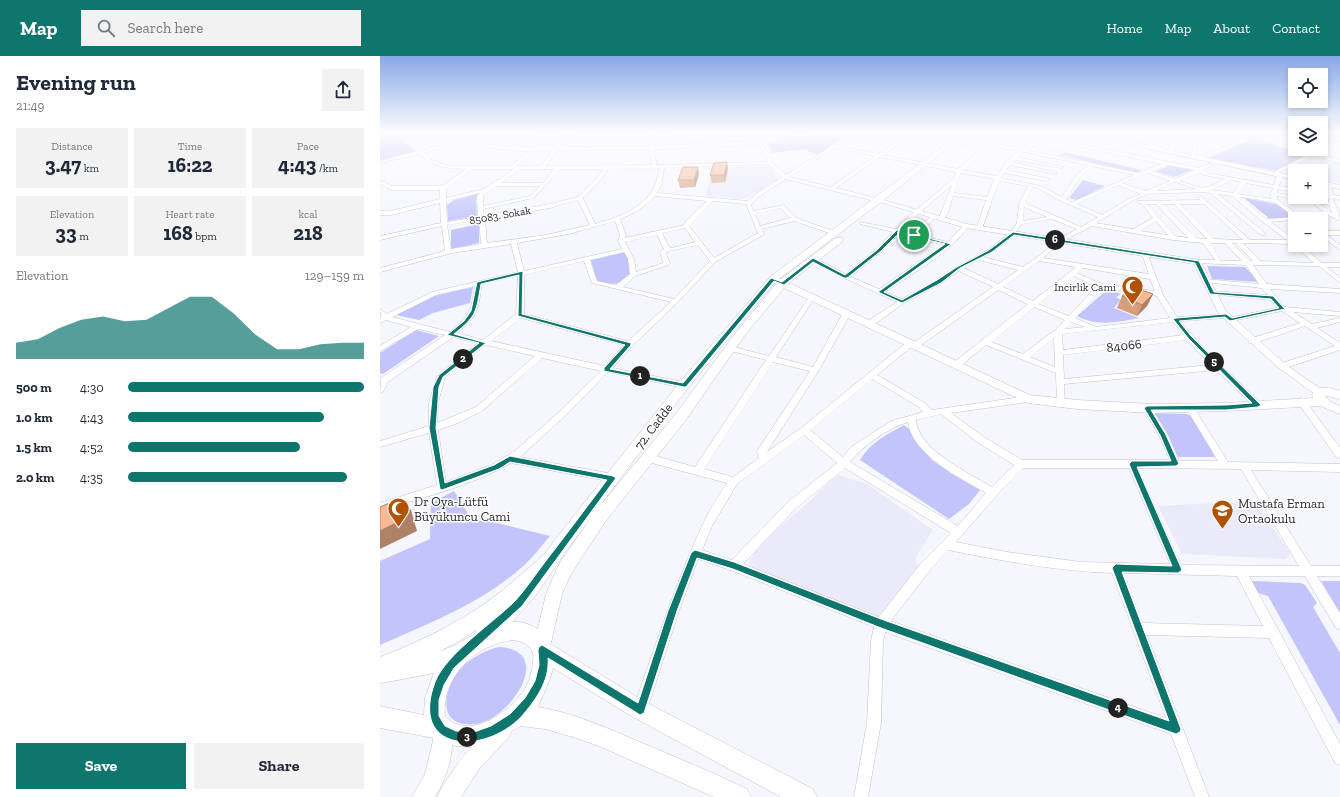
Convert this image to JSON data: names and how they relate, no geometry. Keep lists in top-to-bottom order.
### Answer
{
  "streets": {
    "main road": ["72. Cadde"],
    "street": ["85083. Sokak", "84066"]
  },
  "places": {
    "mosque": ["İncirlik Cami", "Dr Oya-Lütfü Büyükuncu Cami"],
    "school or university": ["Mustafa Erman Ortaokulu"]
  },
  "page": {
    "header": "Map",
    "search": "Search here",
    "nav": [
      "Home",
      "Map",
      "About",
      "Contact"
    ],
    "heading": ["Evening run", "21:49"],
    "map_buttons": ["+", "−"],
    "stats": [
      ["Distance", "3.47 km"],
      ["Time", "16:22"],
      ["Pace", "4:43 /km"],
      ["Elevation", "33 m"],
      ["Heart rate", "168 bpm"],
      ["kcal", "218"]
    ],
    "pins": [
      "6",
      "2",
      "5",
      "1",
      "4",
      "3"
    ],
    "chart": ["Elevation", "129–159 m"],
    "list": [
      {
        "name": "500 m",
        "note": "4:30"
      },
      {
        "name": "1.0 km",
        "note": "4:43"
      },
      {
        "name": "1.5 km",
        "note": "4:52"
      },
      {
        "name": "2.0 km",
        "note": "4:35"
      }
    ],
    "buttons": ["Save", "Share"]
  }
}
